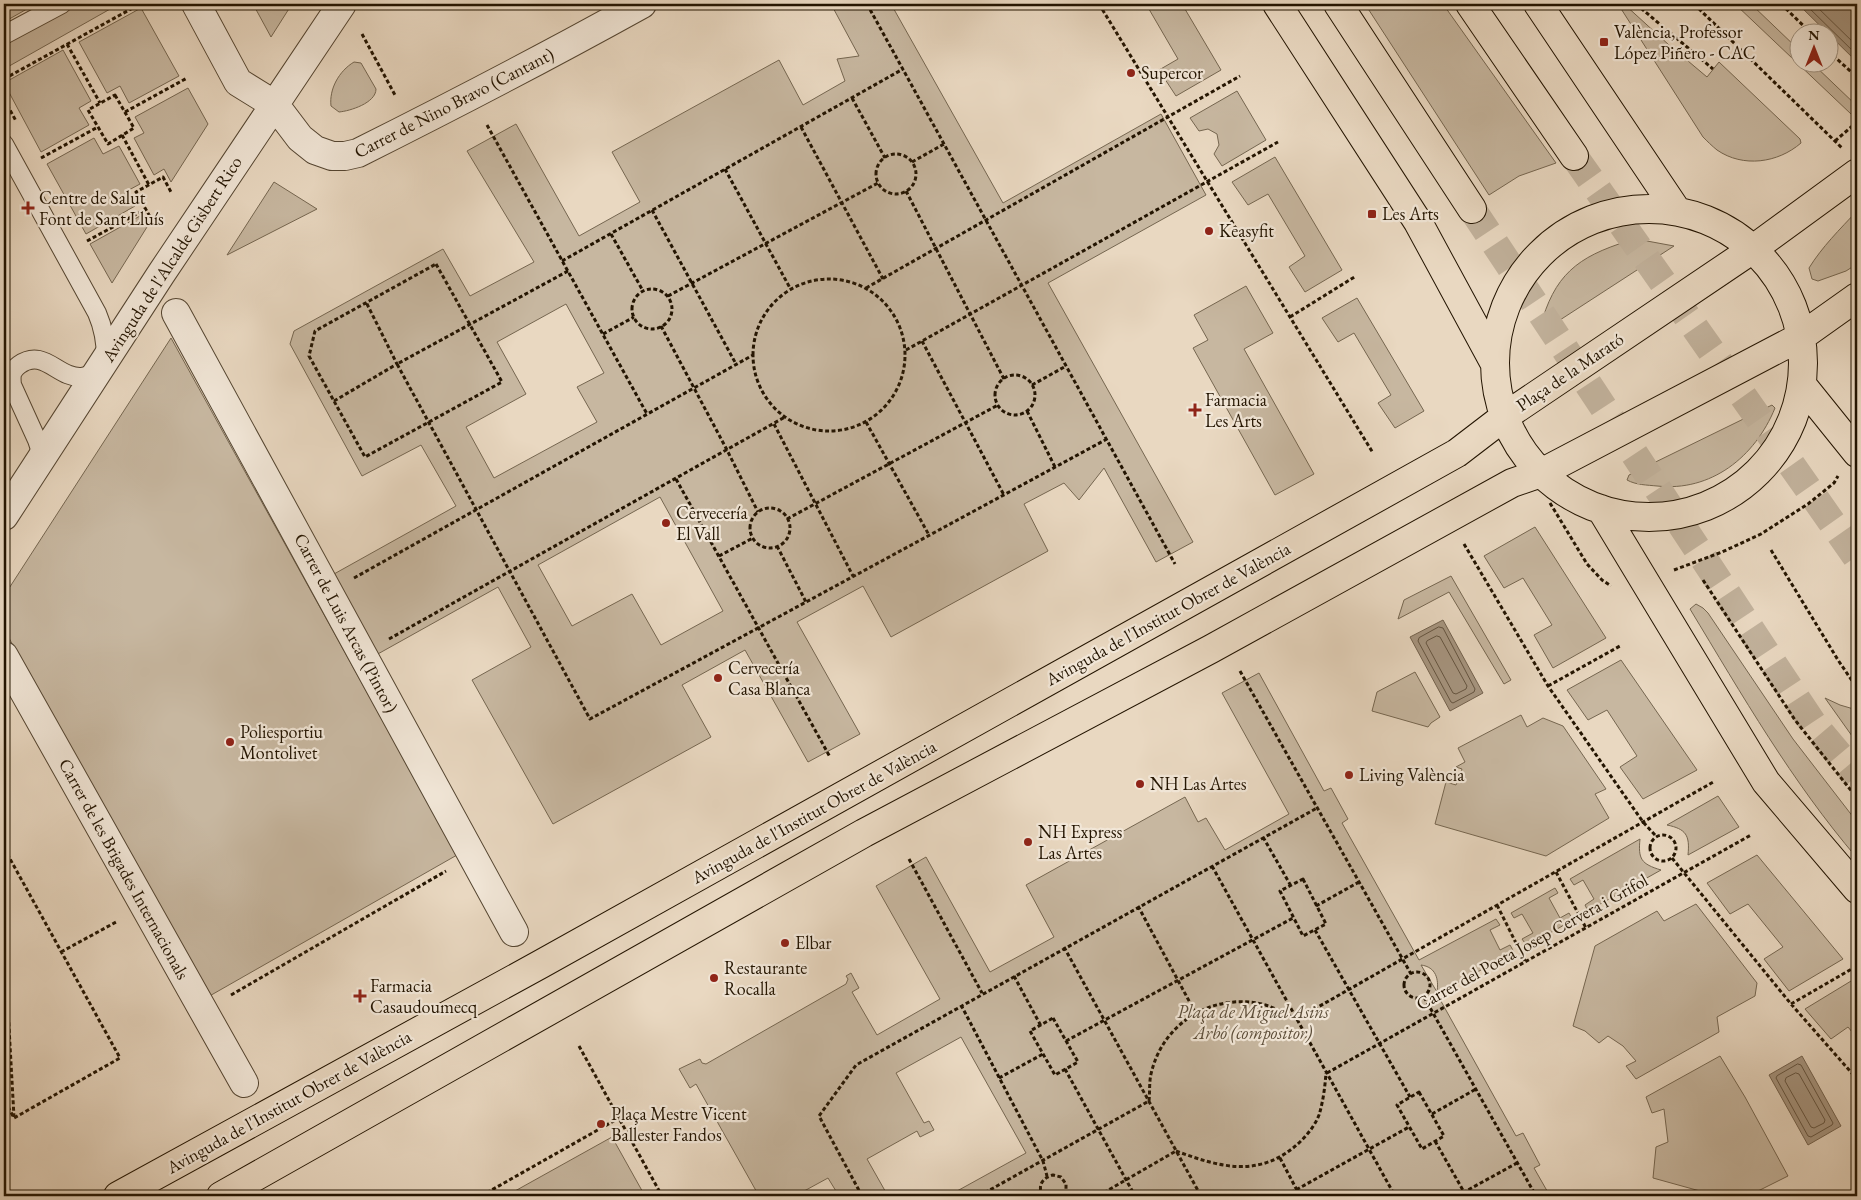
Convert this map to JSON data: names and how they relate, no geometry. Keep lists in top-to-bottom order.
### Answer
{
  "streets": {
    "main road": ["Plaça de la Marató", "Avinguda de l'Institut Obrer de València"],
    "street": [
      "Carrer de Nino Bravo (Cantant)",
      "Avinguda de l'Alcalde Gisbert Rico",
      "Carrer de Luis Arcas (Pintor)",
      "Carrer de les Brigades Internacionals"
    ],
    "path": ["Carrer del Poeta Josep Cervera i Grifol"]
  },
  "crossings": [
    ["Carrer de Nino Bravo (Cantant)", "Avinguda de l'Alcalde Gisbert Rico"],
    ["Plaça de la Marató", "Avinguda de l'Institut Obrer de València"]
  ],
  "parks": ["Plaça de Miguel Asins Arbó (compositor)"],
  "places": {
    "transit": ["València, Professor López Piñero - CAC", "Les Arts"],
    "other": [
      "Supercor",
      "Keasyfit",
      "Cervecería El Vall",
      "Cervecería Casa Blanca",
      "Poliesportiu Montolivet",
      "Living València",
      "NH Las Artes",
      "NH Express Las Artes",
      "Elbar",
      "Restaurante Rocalla",
      "Plaça Mestre Vicent Ballester Fandos"
    ],
    "health": ["Centre de Salut Font de Sant Lluís", "Farmacia Les Arts", "Farmacia Casaudoumecq"]
  },
  "north": "top"
}
